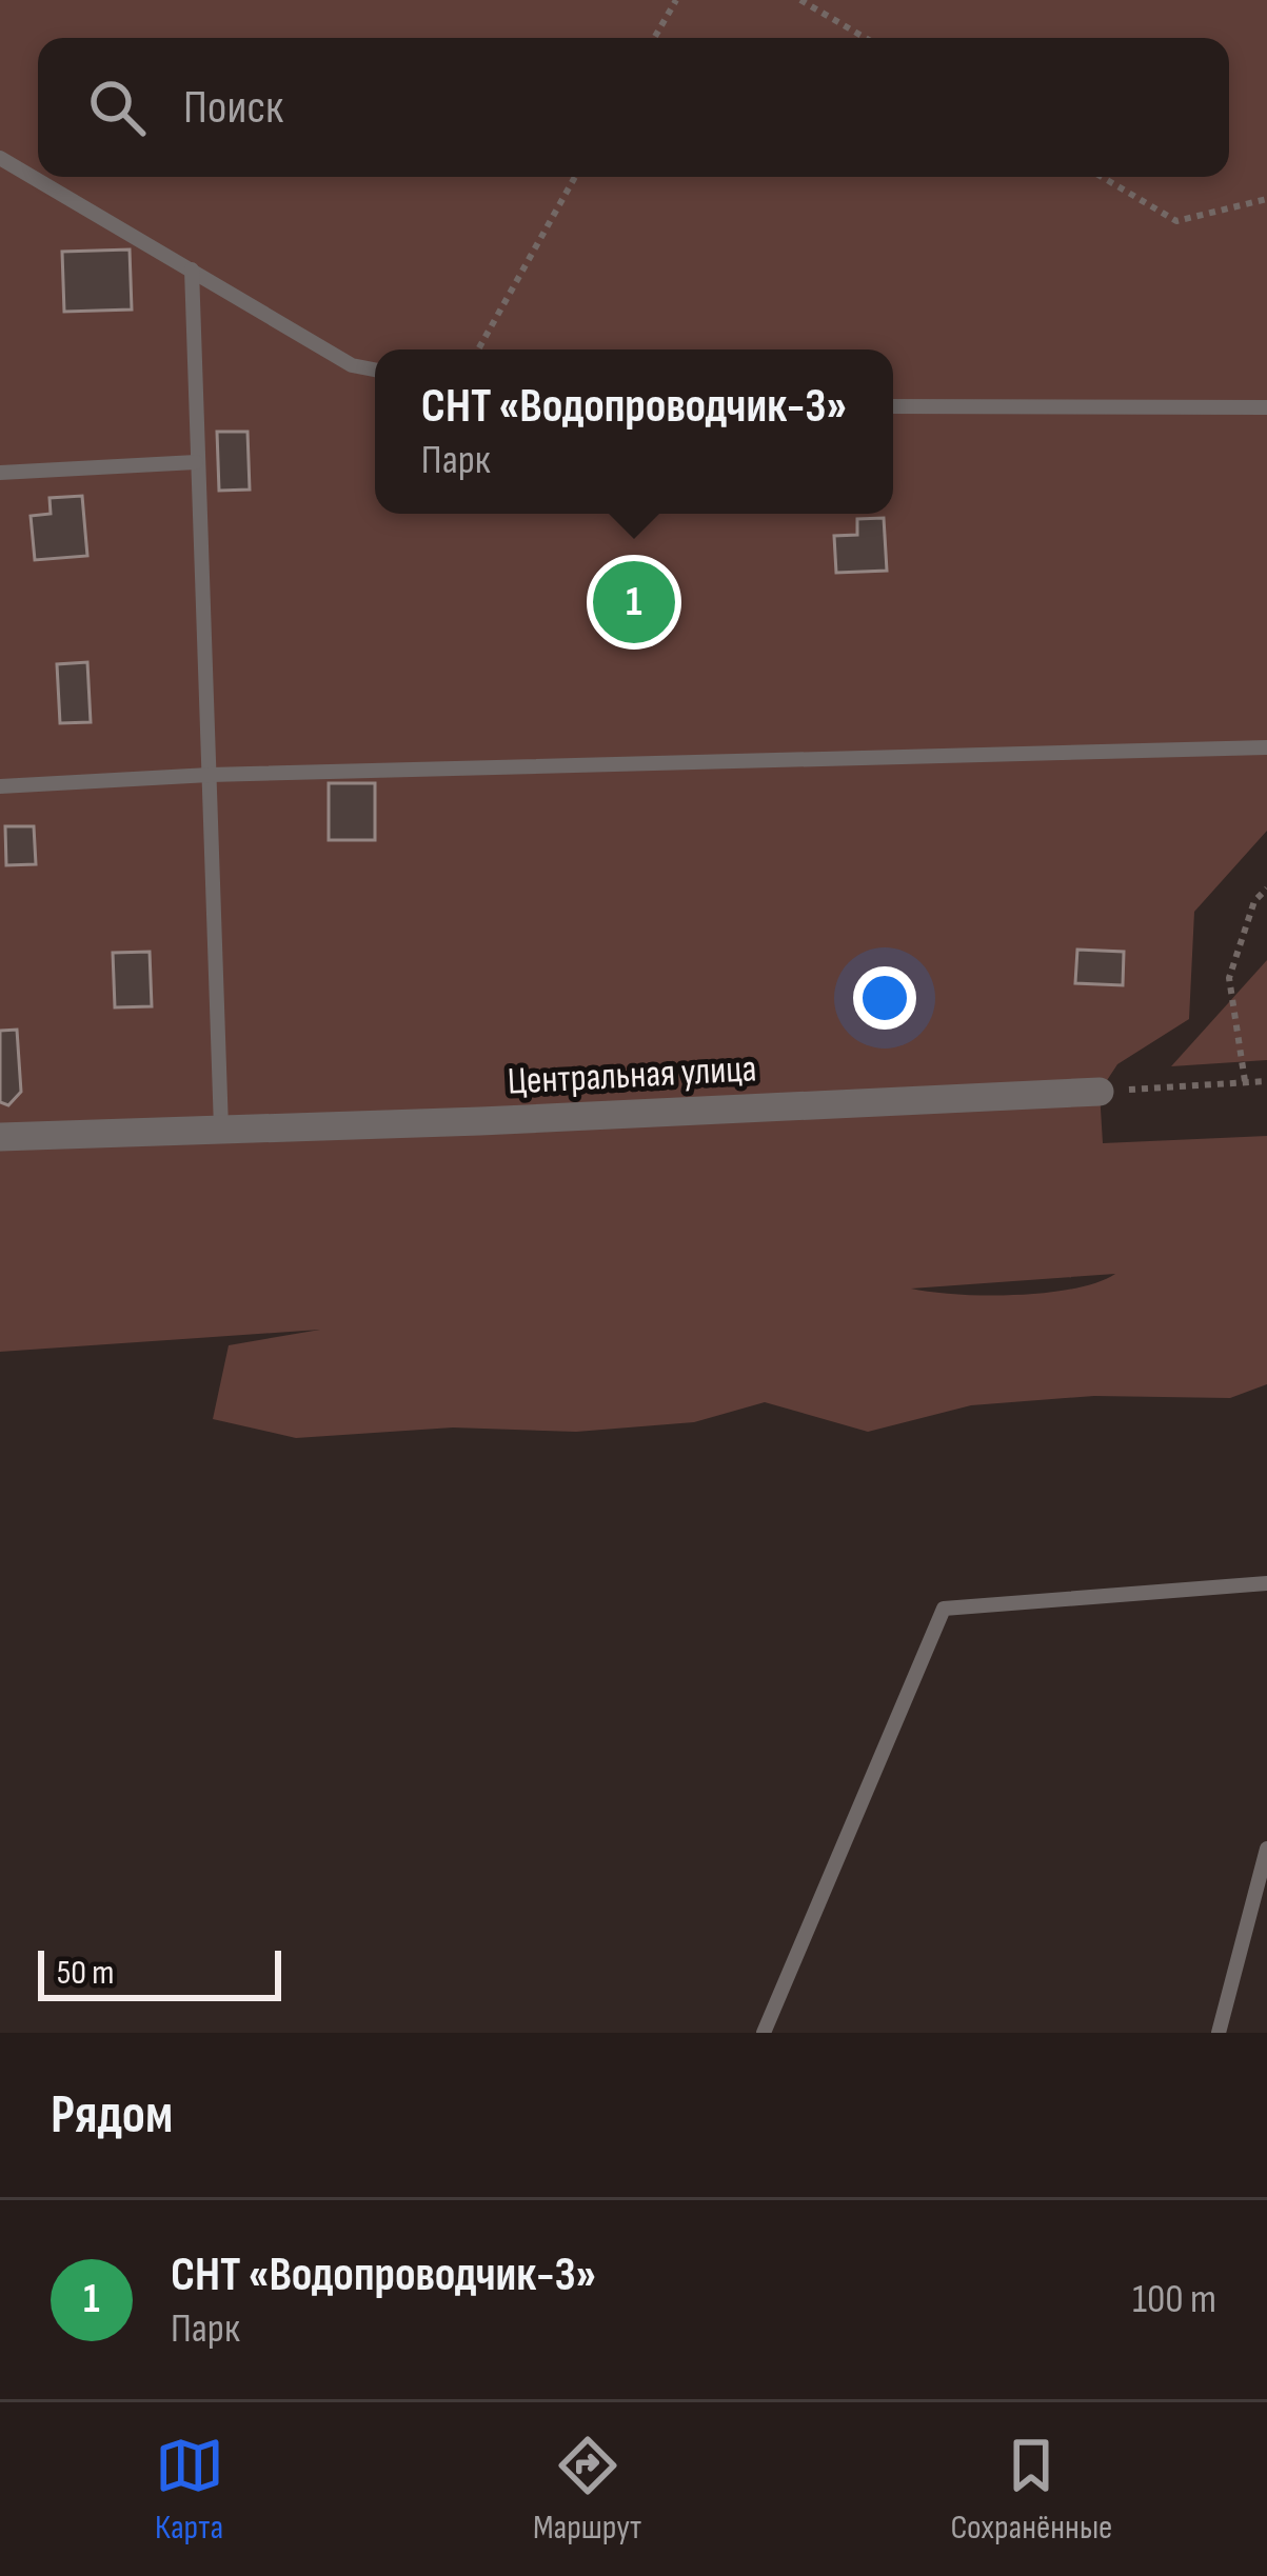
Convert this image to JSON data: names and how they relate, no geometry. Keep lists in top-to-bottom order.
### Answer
{
  "streets": {
    "street": ["Центральная улица"]
  },
  "scale_bar": "50 m",
  "page": {
    "search": "Поиск",
    "popup": ["СНТ «Водопроводчик-3»", "Парк"],
    "pins": "1",
    "scale": "50 m",
    "heading": "Рядом",
    "list": [
      {
        "mark": "1",
        "name": "СНТ «Водопроводчик-3»",
        "note": "Парк",
        "value": "100 m"
      }
    ],
    "nav": ["Карта", "Маршрут", "Сохранённые"]
  }
}
